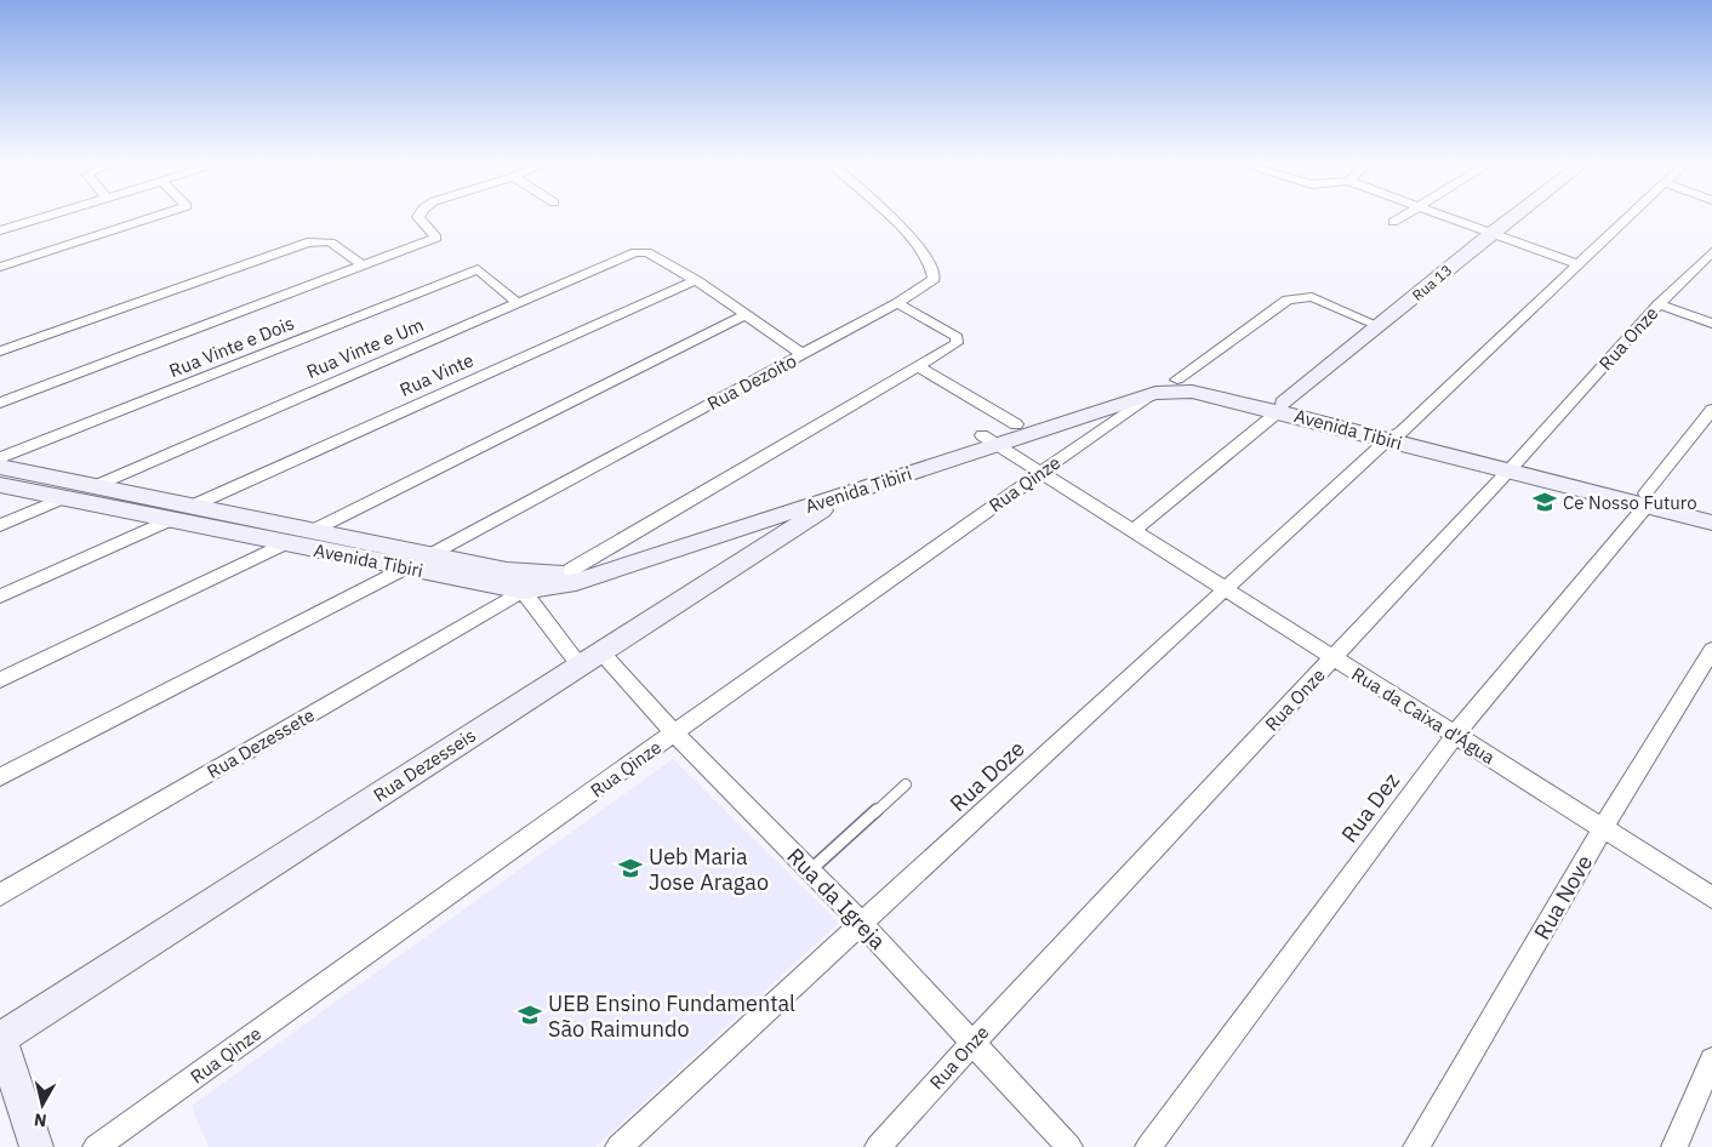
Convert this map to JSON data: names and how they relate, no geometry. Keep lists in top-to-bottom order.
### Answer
{
  "streets": {
    "main road": ["Rua 13", "Avenida Tibiri", "Rua Dezesseis"],
    "street": [
      "Rua Onze",
      "Rua Vinte e Dois",
      "Rua Vinte e Um",
      "Rua Vinte",
      "Rua Dezoito",
      "Rua Qinze",
      "Rua da Caixa d'Água",
      "Rua Dezessete",
      "Rua Doze",
      "Rua Dez",
      "Rua Nove",
      "Rua da Igreja"
    ]
  },
  "crossings": [
    ["Rua 13", "Avenida Tibiri"],
    ["Rua 13", "Rua da Caixa d'Água"],
    ["Rua Onze", "Avenida Tibiri"],
    ["Rua Onze", "Rua da Caixa d'Água"],
    ["Rua Onze", "Rua da Igreja"],
    ["Rua Vinte e Dois", "Rua Vinte e Um"],
    ["Rua Vinte e Um", "Rua Vinte"],
    ["Rua Vinte e Um", "Avenida Tibiri"],
    ["Rua Vinte", "Avenida Tibiri"],
    ["Rua Dezoito", "Avenida Tibiri"],
    ["Avenida Tibiri", "Rua Qinze"],
    ["Avenida Tibiri", "Rua da Caixa d'Água"],
    ["Avenida Tibiri", "Rua Dezessete"],
    ["Avenida Tibiri", "Rua Dezesseis"],
    ["Avenida Tibiri", "Rua Doze"],
    ["Avenida Tibiri", "Rua Dez"],
    ["Avenida Tibiri", "Rua da Igreja"],
    ["Rua Qinze", "Rua da Caixa d'Água"],
    ["Rua Qinze", "Rua da Igreja"],
    ["Rua da Caixa d'Água", "Rua Doze"],
    ["Rua da Caixa d'Água", "Rua Dez"],
    ["Rua da Caixa d'Água", "Rua Nove"],
    ["Rua Dezessete", "Rua da Igreja"],
    ["Rua Dezesseis", "Rua da Igreja"],
    ["Rua Doze", "Rua da Igreja"]
  ],
  "places": {
    "school or university": ["Ce Nosso Futuro", "Ueb Maria Jose Aragao", "UEB Ensino Fundamental São Raimundo"]
  },
  "north": "bottom"
}
